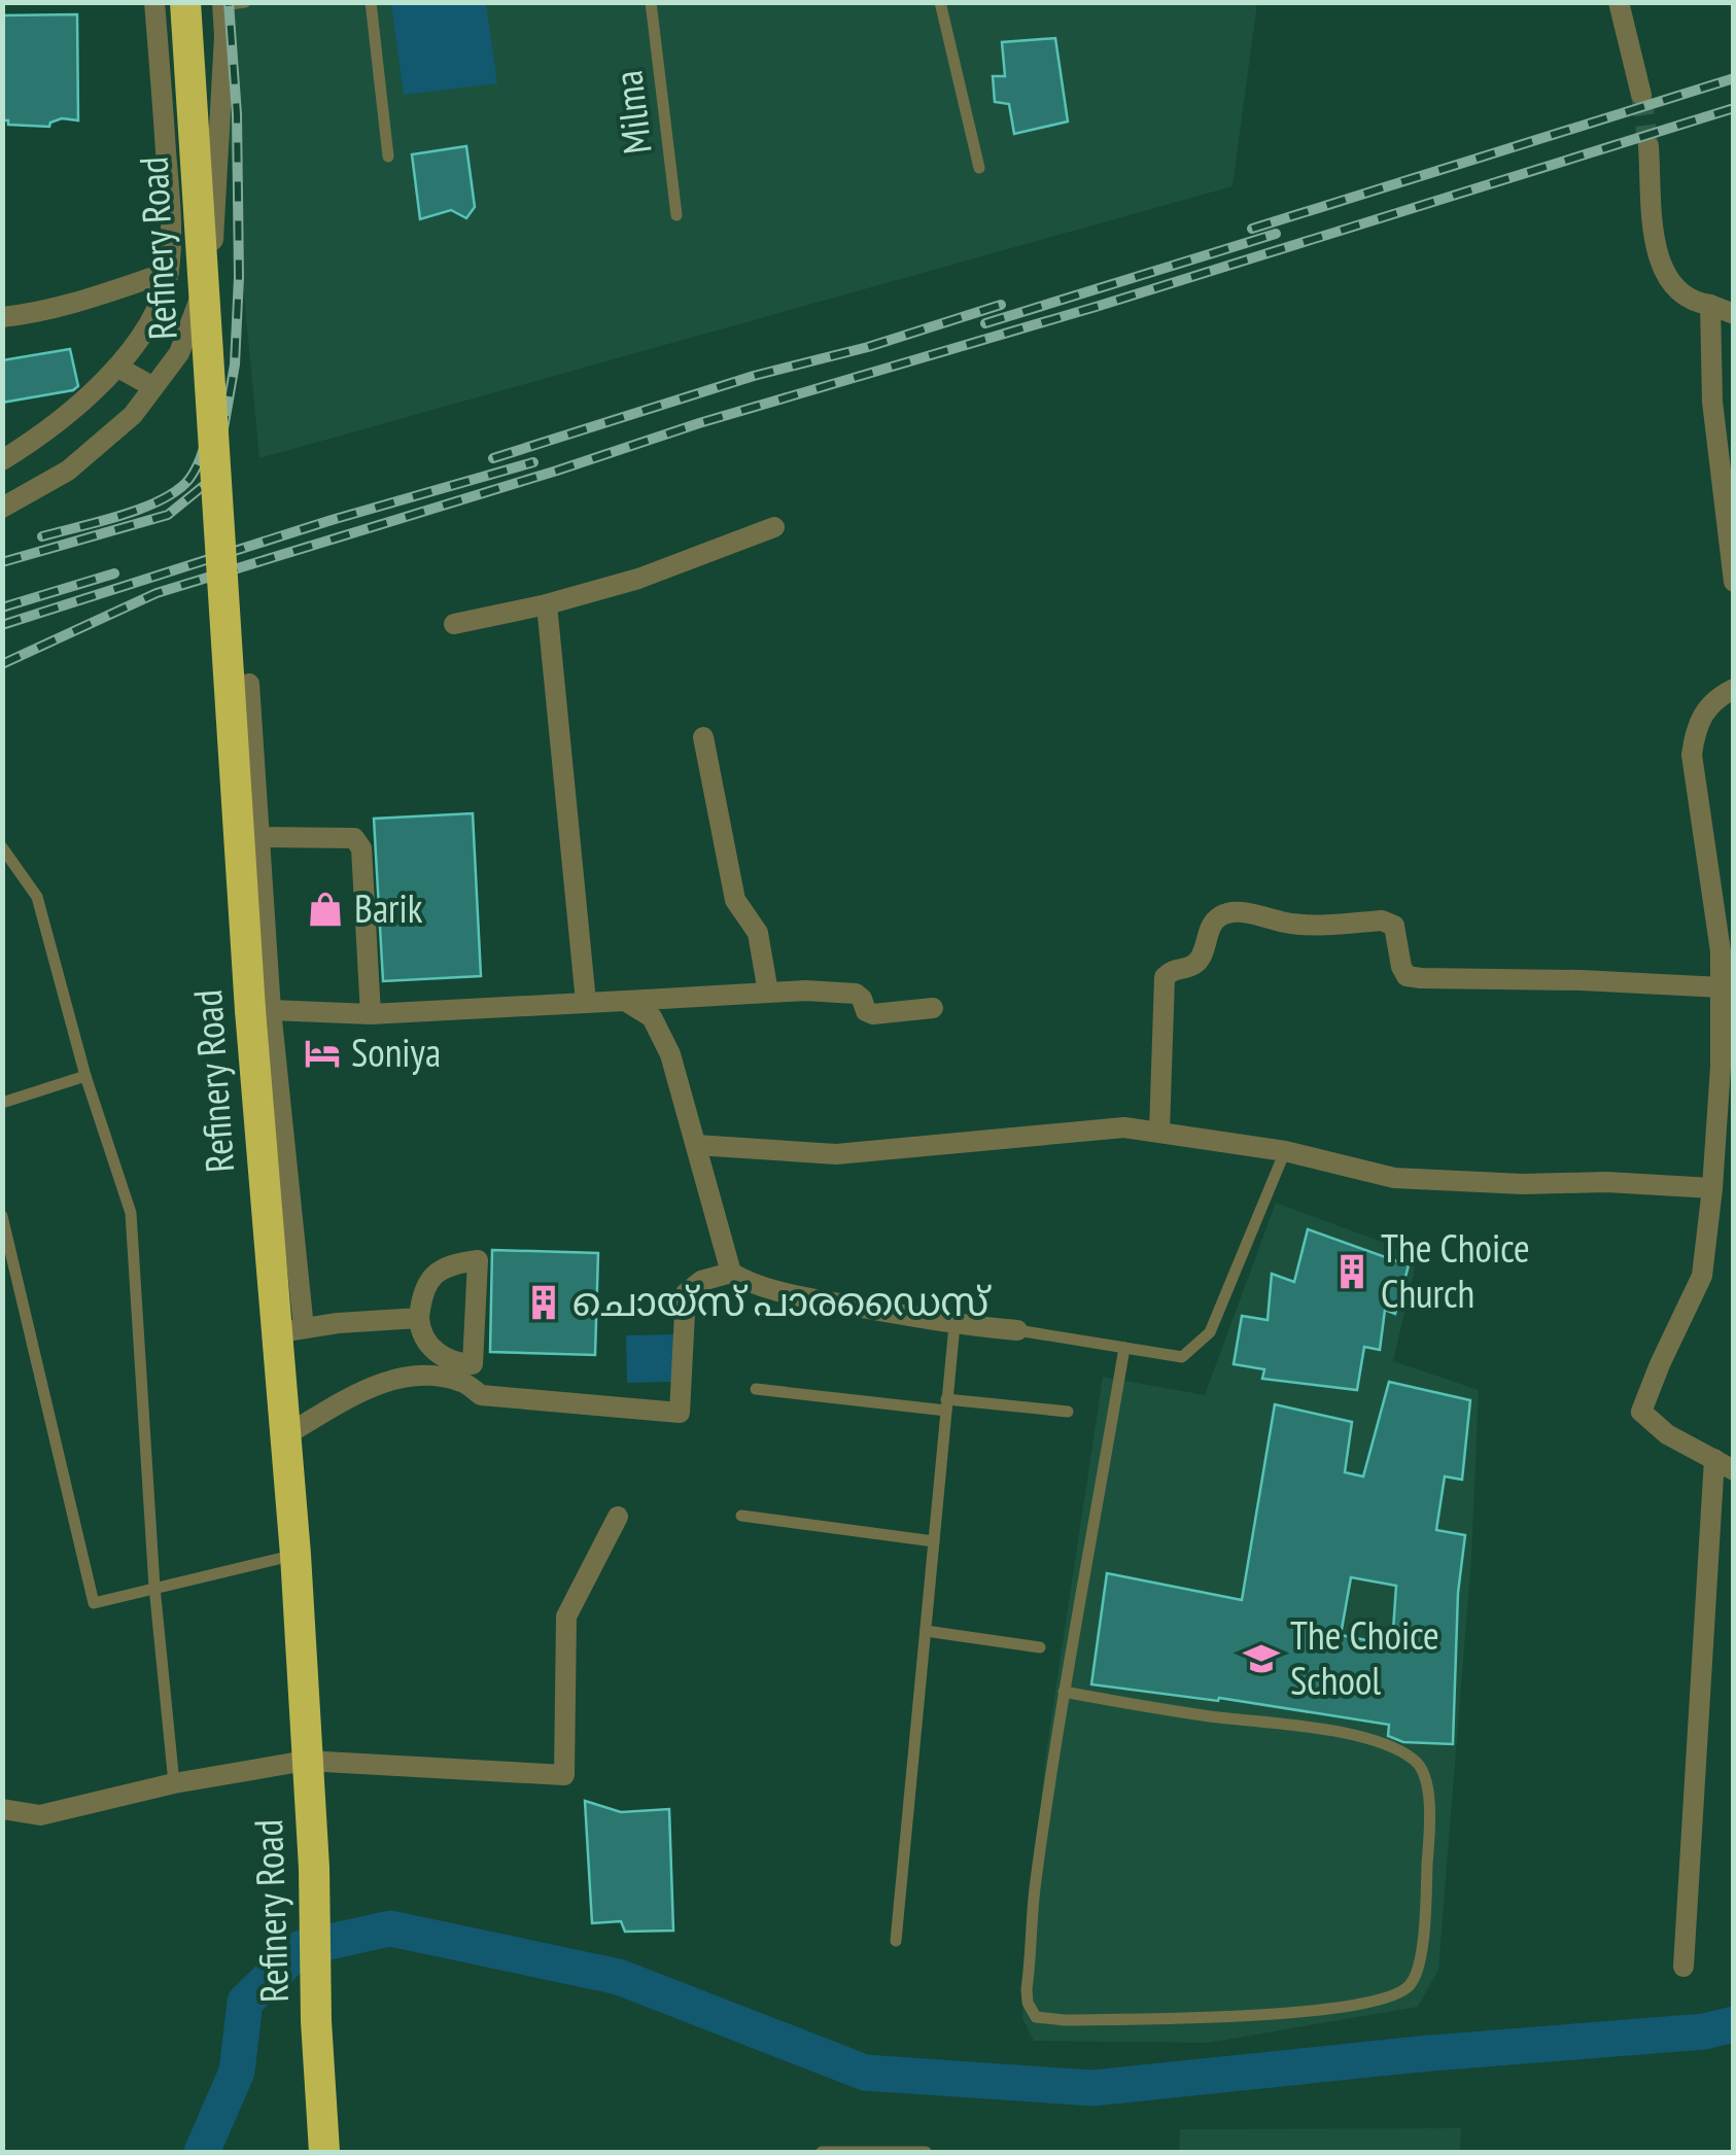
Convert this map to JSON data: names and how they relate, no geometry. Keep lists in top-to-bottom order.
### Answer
{
  "streets": {
    "highway": ["Refinery Road"],
    "lane": ["Milma"]
  },
  "places": {
    "shop": ["Barik"],
    "hotel": ["Soniya"],
    "building": ["The Choice Church", "ചൊയ്സ് പാരഡൈസ്"],
    "school or university": ["The Choice School"]
  }
}
